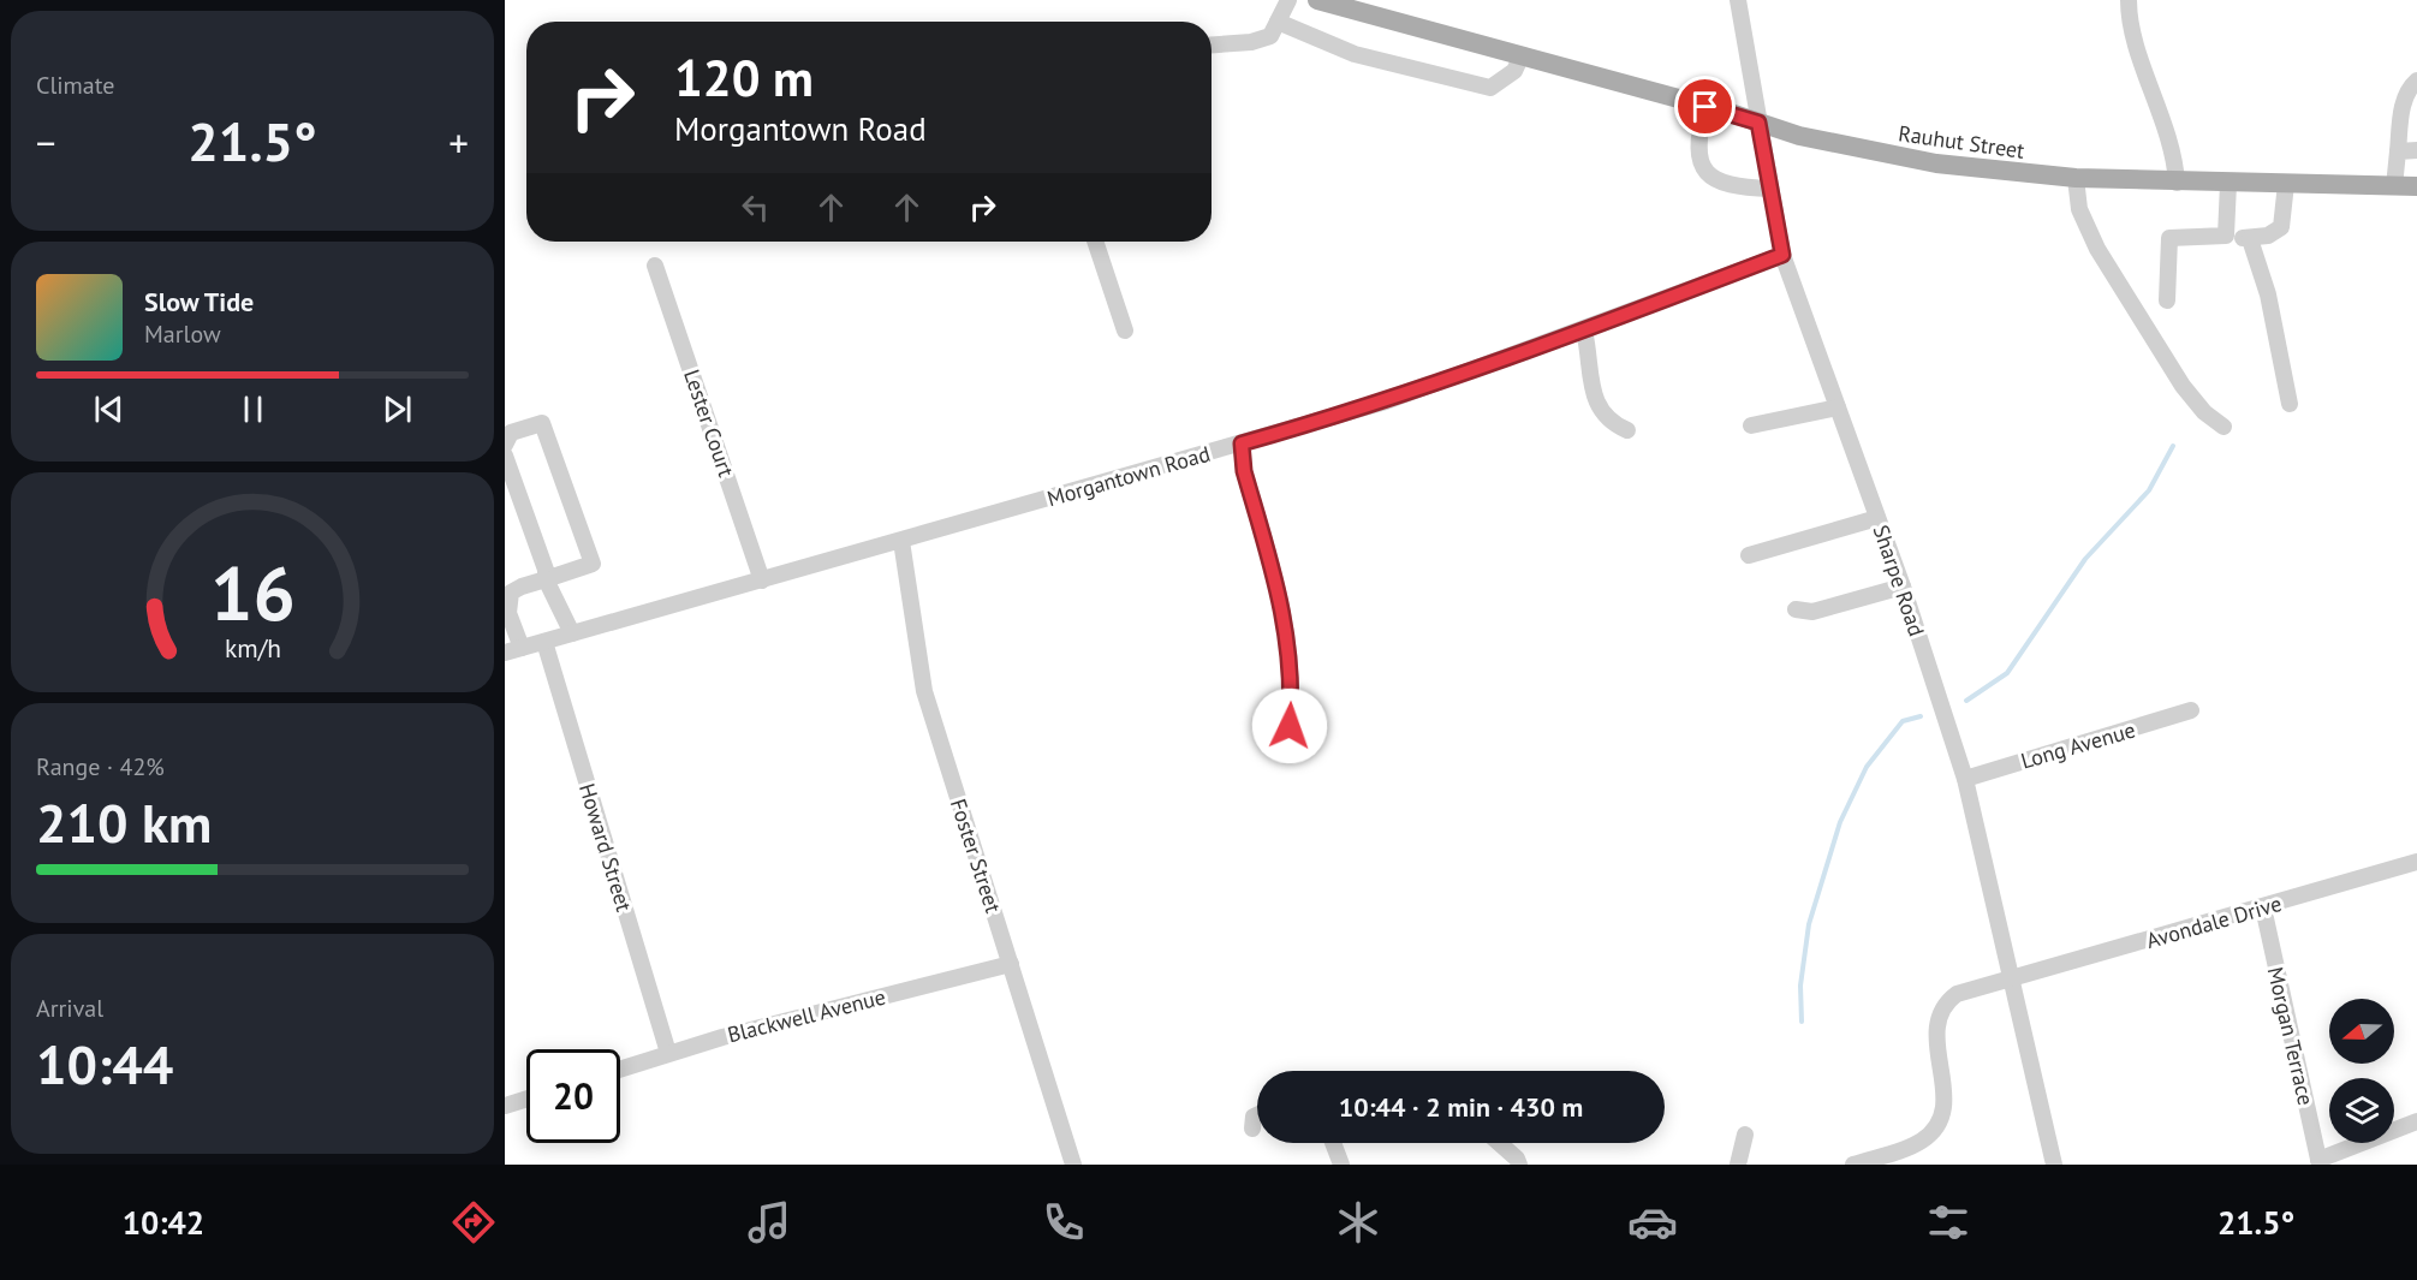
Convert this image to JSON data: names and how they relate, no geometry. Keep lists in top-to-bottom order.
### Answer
{
  "streets": {
    "main road": ["Rauhut Street"],
    "street": [
      "Lester Court",
      "Morgantown Road",
      "Sharpe Road",
      "Long Avenue",
      "Howard Street",
      "Foster Street",
      "Avondale Drive",
      "Blackwell Avenue",
      "Morgan Terrace"
    ]
  },
  "crossings": [
    ["Rauhut Street", "Sharpe Road"],
    ["Lester Court", "Morgantown Road"],
    ["Morgantown Road", "Sharpe Road"],
    ["Morgantown Road", "Howard Street"],
    ["Morgantown Road", "Foster Street"],
    ["Sharpe Road", "Long Avenue"],
    ["Sharpe Road", "Avondale Drive"],
    ["Howard Street", "Blackwell Avenue"],
    ["Foster Street", "Blackwell Avenue"],
    ["Avondale Drive", "Morgan Terrace"]
  ],
  "north": "left",
  "page": {
    "tile": [
      "Climate",
      ["Range · 42%", "210 km"],
      ["Arrival", "10:44"]
    ],
    "turn": ["120 m", "Morgantown Road"],
    "heat": ["−", "21.5°", "+"],
    "song": ["Slow Tide", "Marlow"],
    "limit": "20",
    "trip": "10:44 · 2 min · 430 m",
    "tabs": ["10:42", "21.5°"],
    "gauge": ["16", "km/h"]
  }
}
